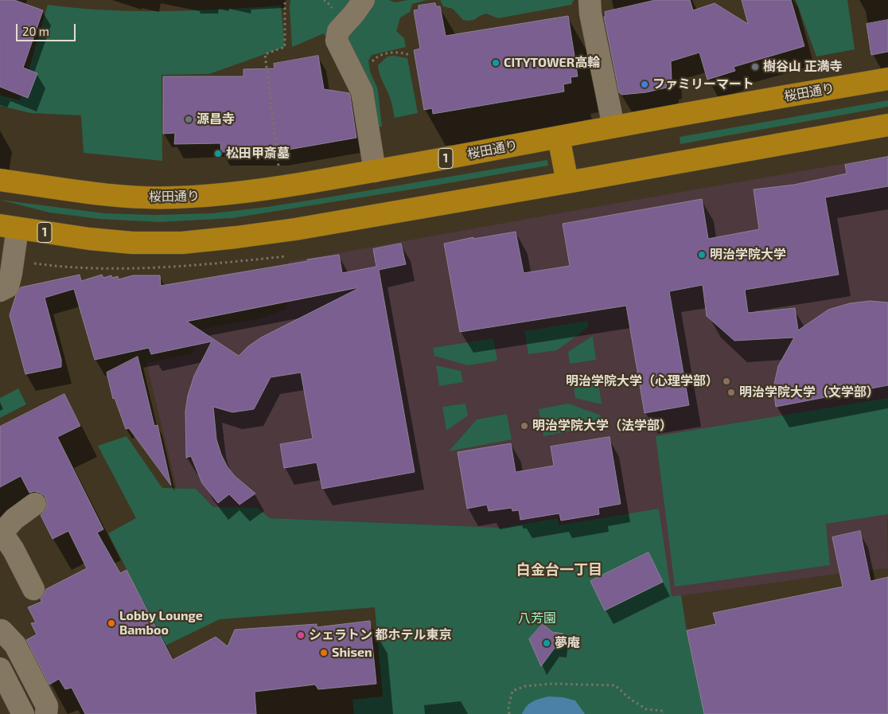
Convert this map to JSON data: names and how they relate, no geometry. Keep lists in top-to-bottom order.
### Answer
{
  "streets": {
    "highway": ["桜田通り", "1"]
  },
  "districts": ["白金台一丁目"],
  "parks": ["八芳園"],
  "places": [
    "CITYTOWER高輪",
    "樹谷山 正満寺",
    "ファミリーマート",
    "源昌寺",
    "松田甲斎墓",
    "明治学院大学",
    "明治学院大学（心理学部）",
    "明治学院大学（文学部）",
    "明治学院大学（法学部）",
    "Lobby Lounge Bamboo",
    "シェラトン 都ホテル東京",
    "夢庵",
    "Shisen"
  ],
  "scale_bar": "20 m"
}
